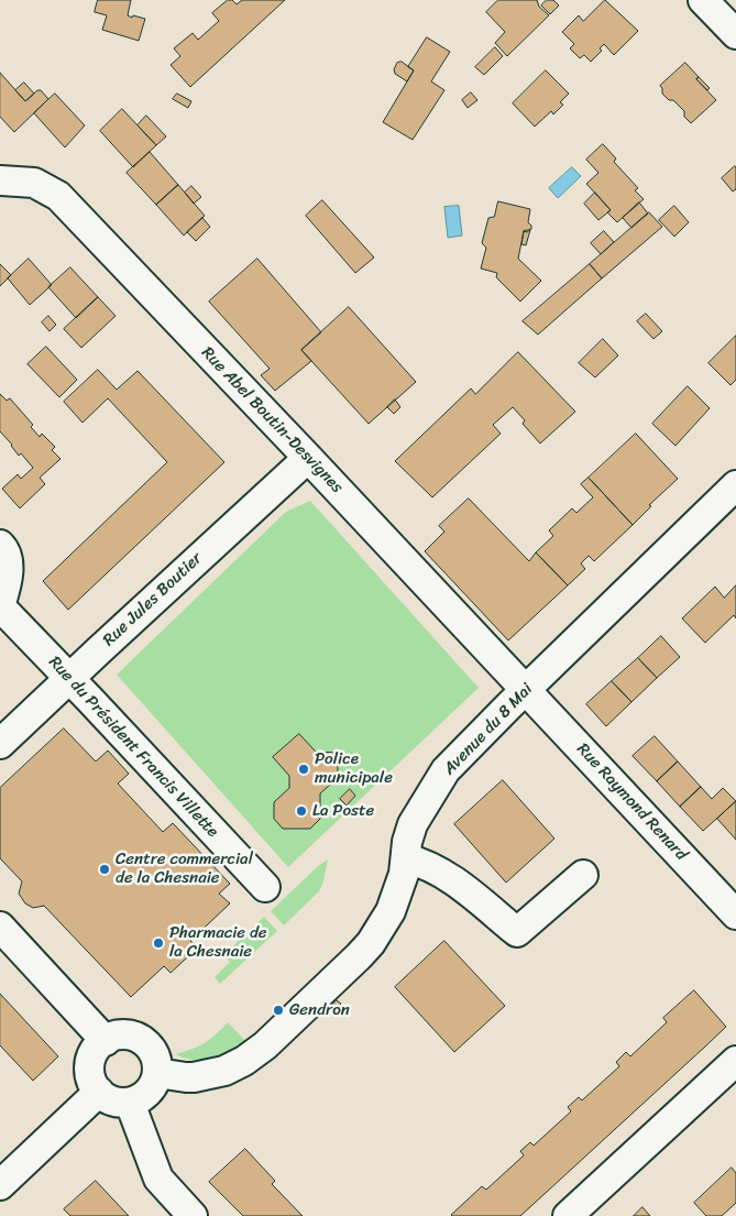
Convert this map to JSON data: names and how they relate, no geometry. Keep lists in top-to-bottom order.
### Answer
{
  "streets": {
    "street": [
      "Rue Abel Boutin-Desvignes",
      "Rue Jules Boutier",
      "Avenue du 8 Mai",
      "Rue du Président Francis Villette",
      "Rue Raymond Renard"
    ]
  },
  "crossings": [
    ["Rue Abel Boutin-Desvignes", "Rue Jules Boutier"],
    ["Rue Abel Boutin-Desvignes", "Avenue du 8 Mai"],
    ["Rue Abel Boutin-Desvignes", "Rue Raymond Renard"],
    ["Rue Jules Boutier", "Rue du Président Francis Villette"],
    ["Avenue du 8 Mai", "Rue Raymond Renard"]
  ],
  "places": [
    "Police municipale",
    "La Poste",
    "Centre commercial de la Chesnaie",
    "Pharmacie de la Chesnaie",
    "Gendron"
  ]
}
